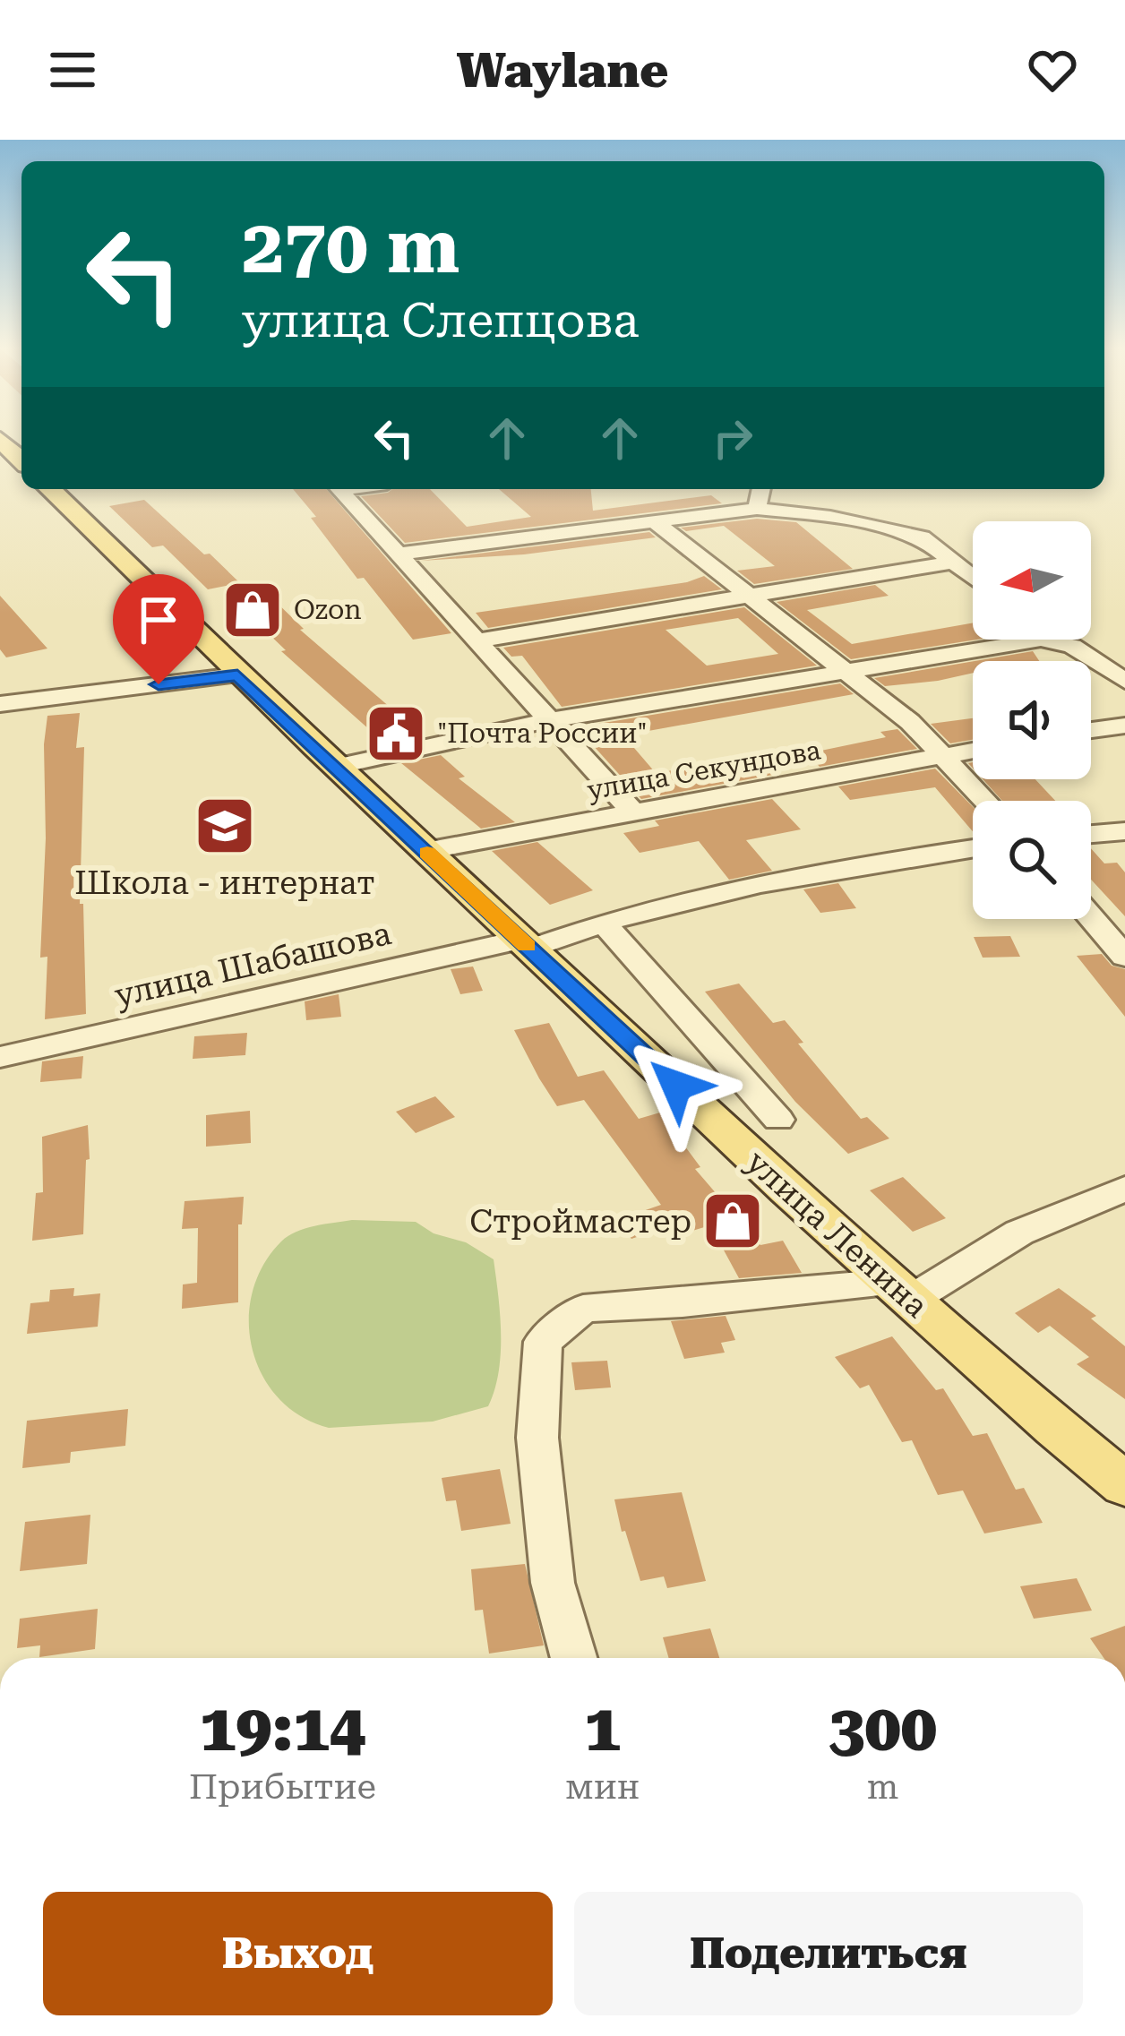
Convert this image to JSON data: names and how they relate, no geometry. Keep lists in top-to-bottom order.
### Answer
{
  "streets": {
    "main road": ["улица Ленина"],
    "street": ["улица Секундова", "улица Шабашова"]
  },
  "crossings": [
    ["улица Секундова", "улица Ленина"],
    ["улица Шабашова", "улица Ленина"]
  ],
  "places": {
    "shop": ["Ozon", "Строймастер"],
    "public building": ["\"Почта России\""],
    "school or university": ["Школа - интернат"]
  },
  "north": "left",
  "page": {
    "header": "Waylane",
    "turn": ["270 m", "улица Слепцова"],
    "eta": [
      "19:14",
      "Прибытие",
      "1",
      "мин",
      "300",
      "m"
    ],
    "buttons": ["Выход", "Поделиться"]
  }
}
